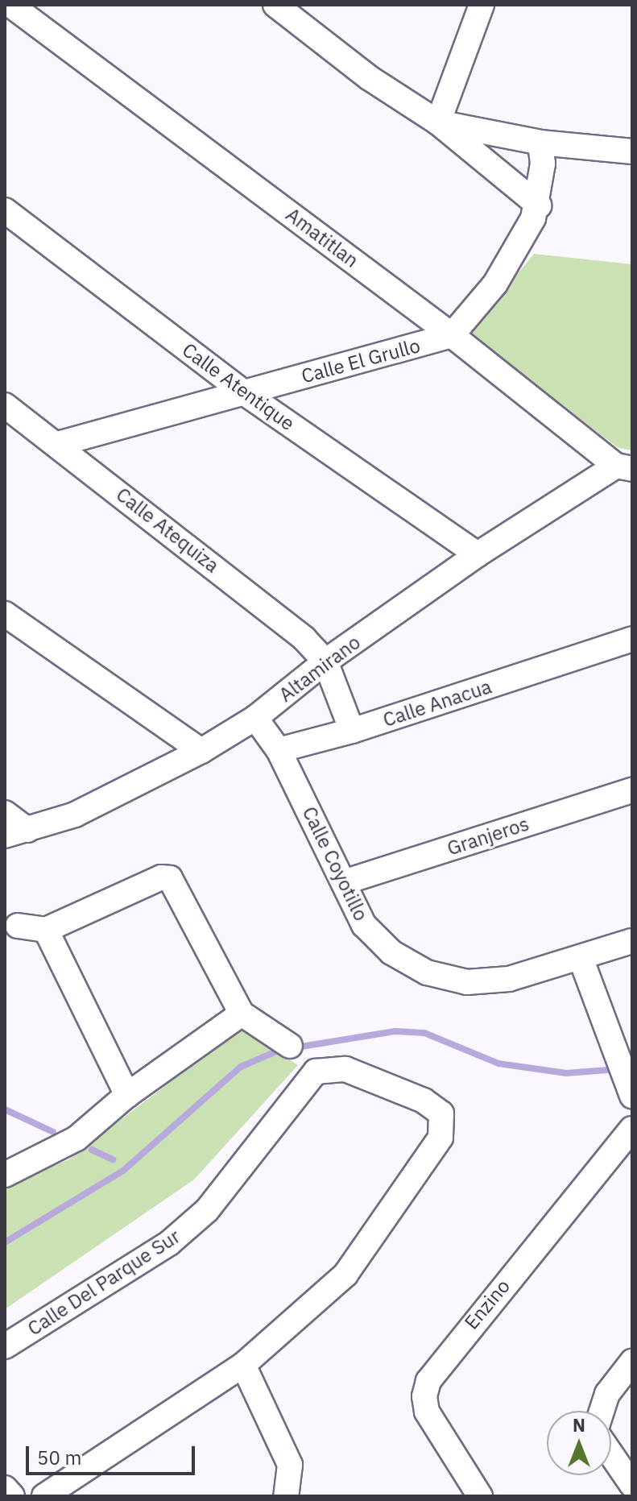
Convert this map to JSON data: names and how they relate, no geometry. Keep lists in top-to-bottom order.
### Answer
{
  "streets": {
    "street": [
      "Amatitlan",
      "Calle El Grullo",
      "Calle Atentique",
      "Calle Atequiza",
      "Altamirano",
      "Calle Anacua",
      "Granjeros",
      "Calle Coyotillo",
      "Calle Del Parque Sur",
      "Enzino"
    ]
  },
  "crossings": [
    ["Amatitlan", "Calle El Grullo"],
    ["Amatitlan", "Altamirano"],
    ["Calle El Grullo", "Calle Atentique"],
    ["Calle El Grullo", "Calle Atequiza"],
    ["Calle Atentique", "Altamirano"],
    ["Calle Atequiza", "Altamirano"],
    ["Calle Anacua", "Calle Coyotillo"],
    ["Granjeros", "Calle Coyotillo"]
  ],
  "scale_bar": "50 m",
  "north": "top"
}
